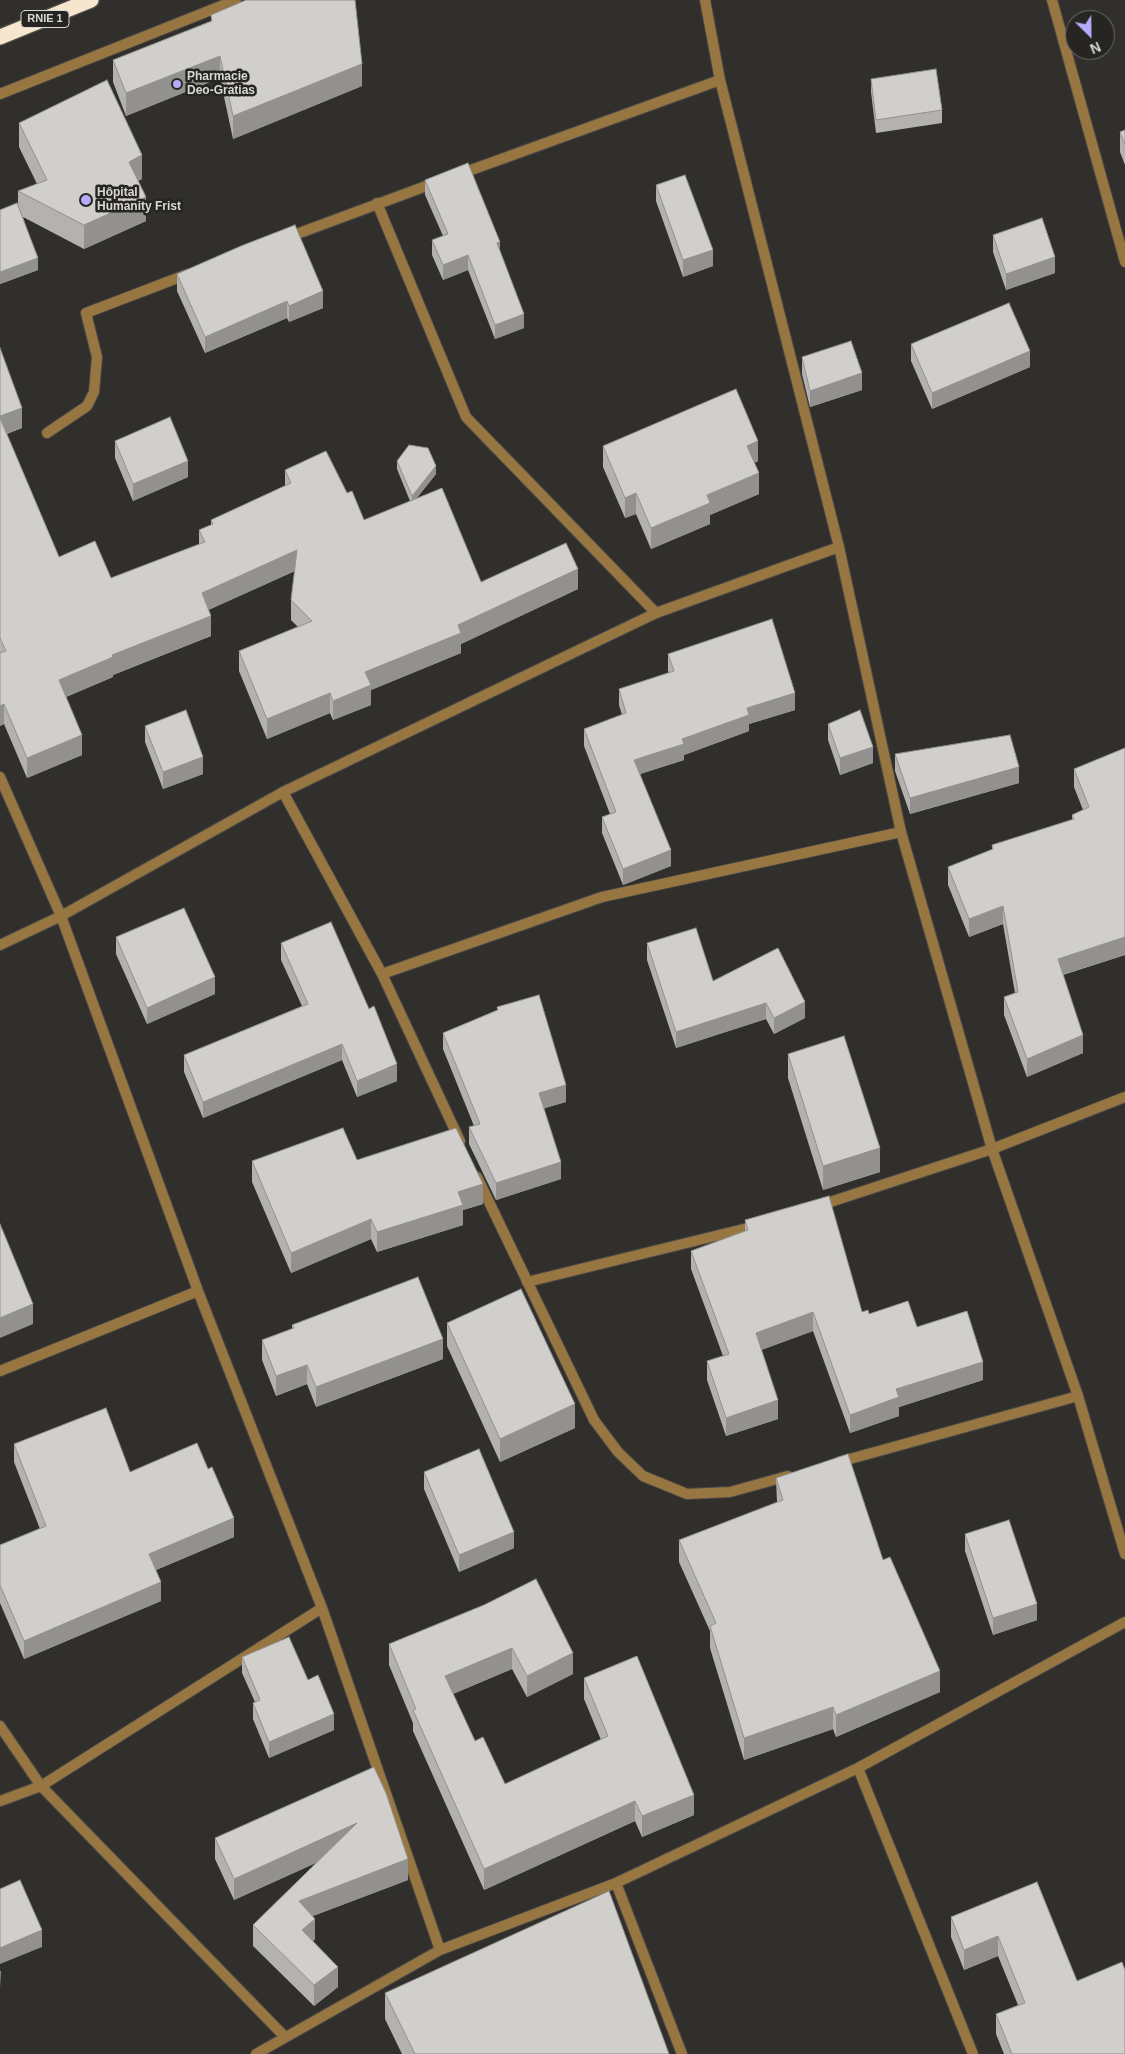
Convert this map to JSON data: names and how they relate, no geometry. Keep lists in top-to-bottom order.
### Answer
{
  "streets": {
    "highway": ["RNIE 1"]
  },
  "places": ["Pharmacie Deo-Gratias", "Hôpital Humanity Frist"],
  "north": "bottom right"
}
